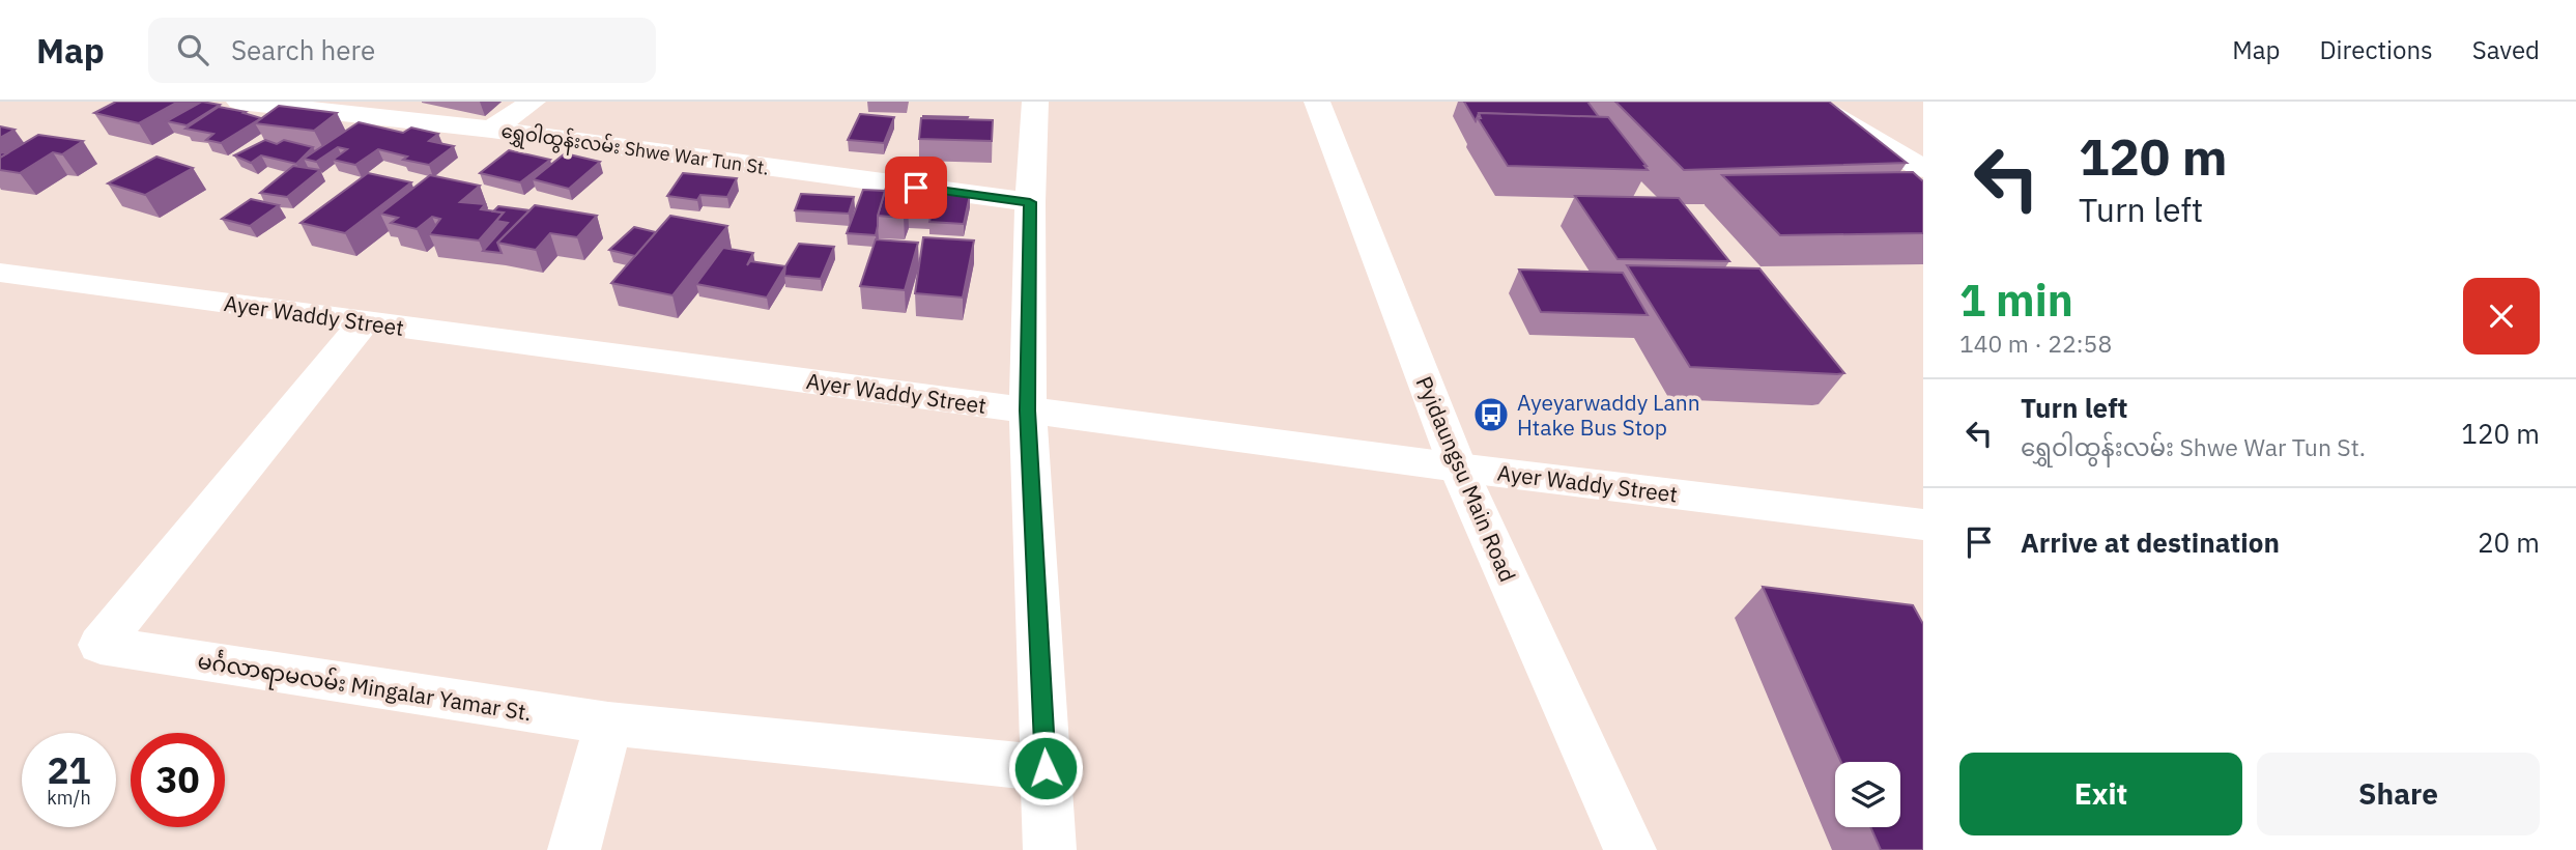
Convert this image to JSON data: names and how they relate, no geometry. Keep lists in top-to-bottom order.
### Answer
{
  "streets": {
    "street": [
      "ရွှေဝါထွန်းလမ်း Shwe War Tun St.",
      "Ayer Waddy Street",
      "Pyidaungsu Main Road",
      "မင်္ဂလာရာမလမ်း Mingalar Yamar St."
    ]
  },
  "crossings": [
    ["Ayer Waddy Street", "Pyidaungsu Main Road"],
    ["Ayer Waddy Street", "မင်္ဂလာရာမလမ်း Mingalar Yamar St."]
  ],
  "places": {
    "bus stop": ["Ayeyarwaddy Lann Htake Bus Stop"]
  },
  "page": {
    "header": "Map",
    "search": "Search here",
    "nav": ["Map", "Directions", "Saved"],
    "turn": ["120 m", "Turn left"],
    "heading": ["1 min", "140 m · 22:58"],
    "list": [
      {
        "name": "Turn left",
        "note": "ရွှေဝါထွန်းလမ်း Shwe War Tun St.",
        "value": "120 m"
      },
      {
        "name": "Arrive at destination",
        "value": "20 m"
      }
    ],
    "speed": "21 km/h",
    "limit": "30",
    "buttons": ["Exit", "Share"]
  }
}
